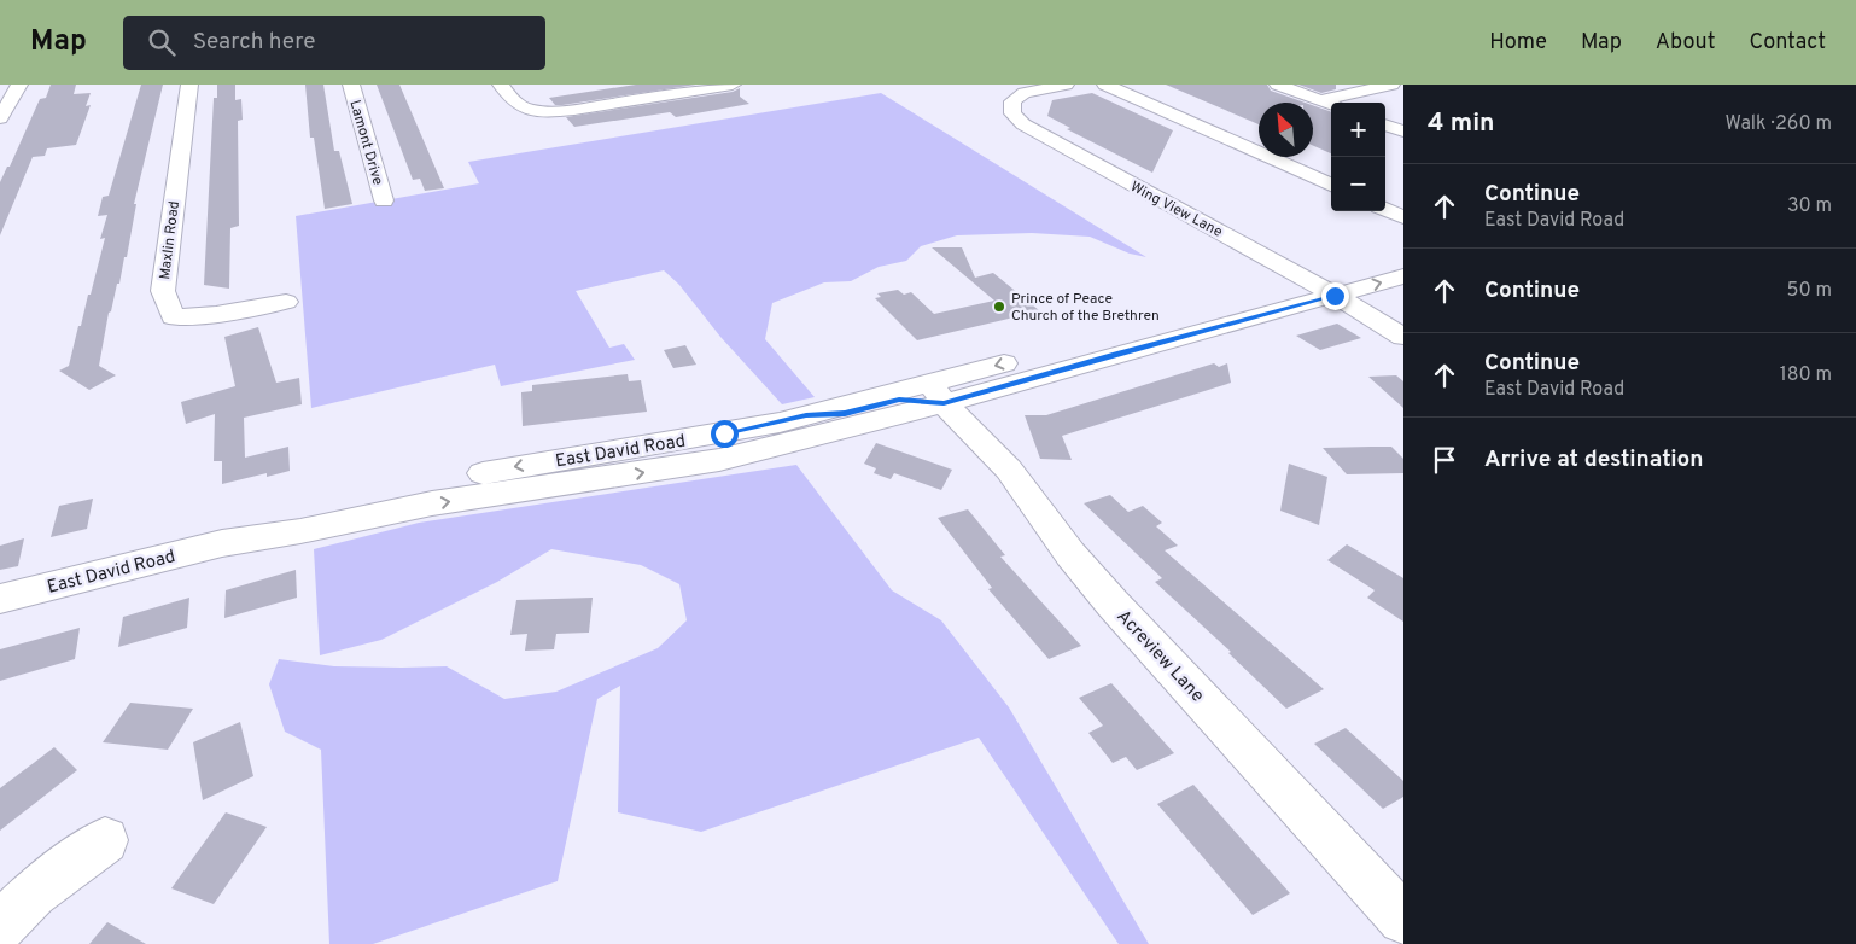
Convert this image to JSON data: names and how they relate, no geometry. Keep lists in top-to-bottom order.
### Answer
{
  "streets": {
    "street": [
      "Lamont Drive",
      "Wing View Lane",
      "Maxlin Road",
      "East David Road",
      "Acreview Lane"
    ]
  },
  "crossings": [
    ["Wing View Lane", "East David Road"],
    ["East David Road", "Acreview Lane"]
  ],
  "places": ["Prince of Peace Church of the Brethren"],
  "north": "top left",
  "page": {
    "header": "Map",
    "search": "Search here",
    "nav": [
      "Home",
      "Map",
      "About",
      "Contact"
    ],
    "heading": ["4 min", "Walk · 260 m"],
    "map_buttons": ["+", "−"],
    "list": [
      ["Continue", "East David Road", "30 m"],
      ["Continue", "50 m"],
      ["Continue", "East David Road", "180 m"],
      "Arrive at destination"
    ]
  }
}
